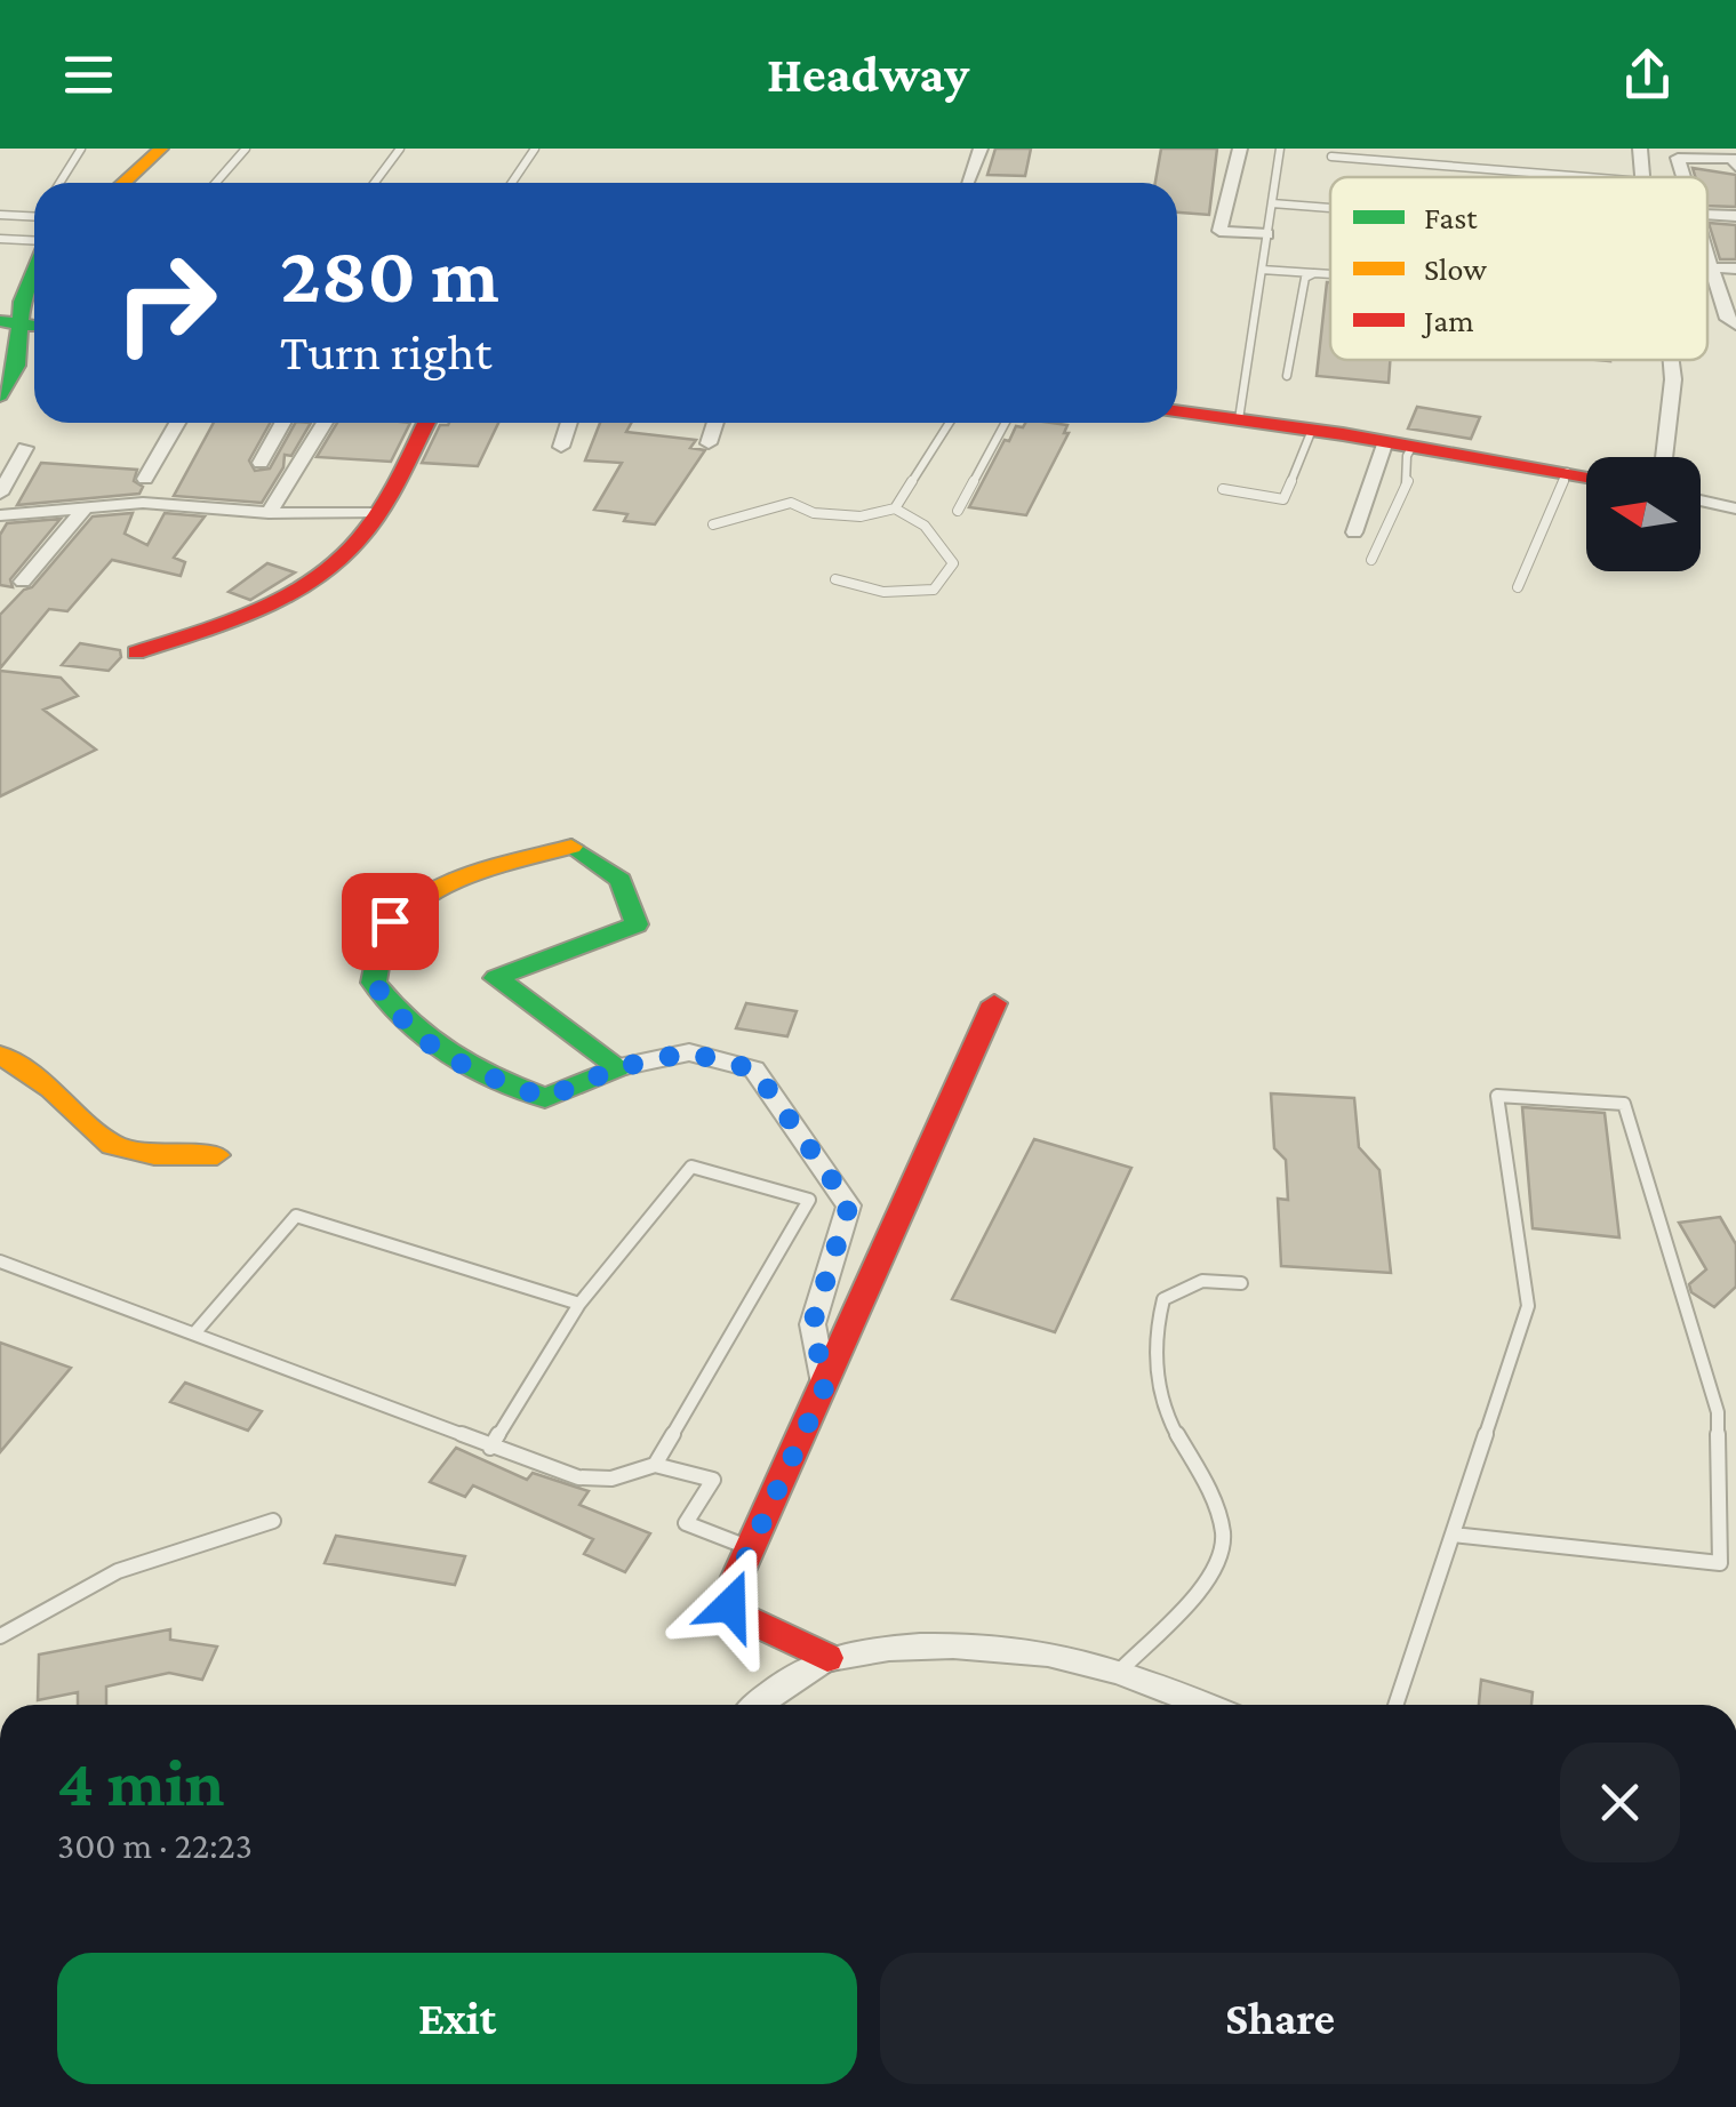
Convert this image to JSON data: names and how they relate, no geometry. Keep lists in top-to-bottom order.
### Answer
{
  "legend": ["Fast", "Slow", "Jam"],
  "north": "left",
  "page": {
    "header": "Headway",
    "turn": ["280 m", "Turn right"],
    "heading": ["4 min", "300 m · 22:23"],
    "buttons": ["Exit", "Share"]
  }
}
